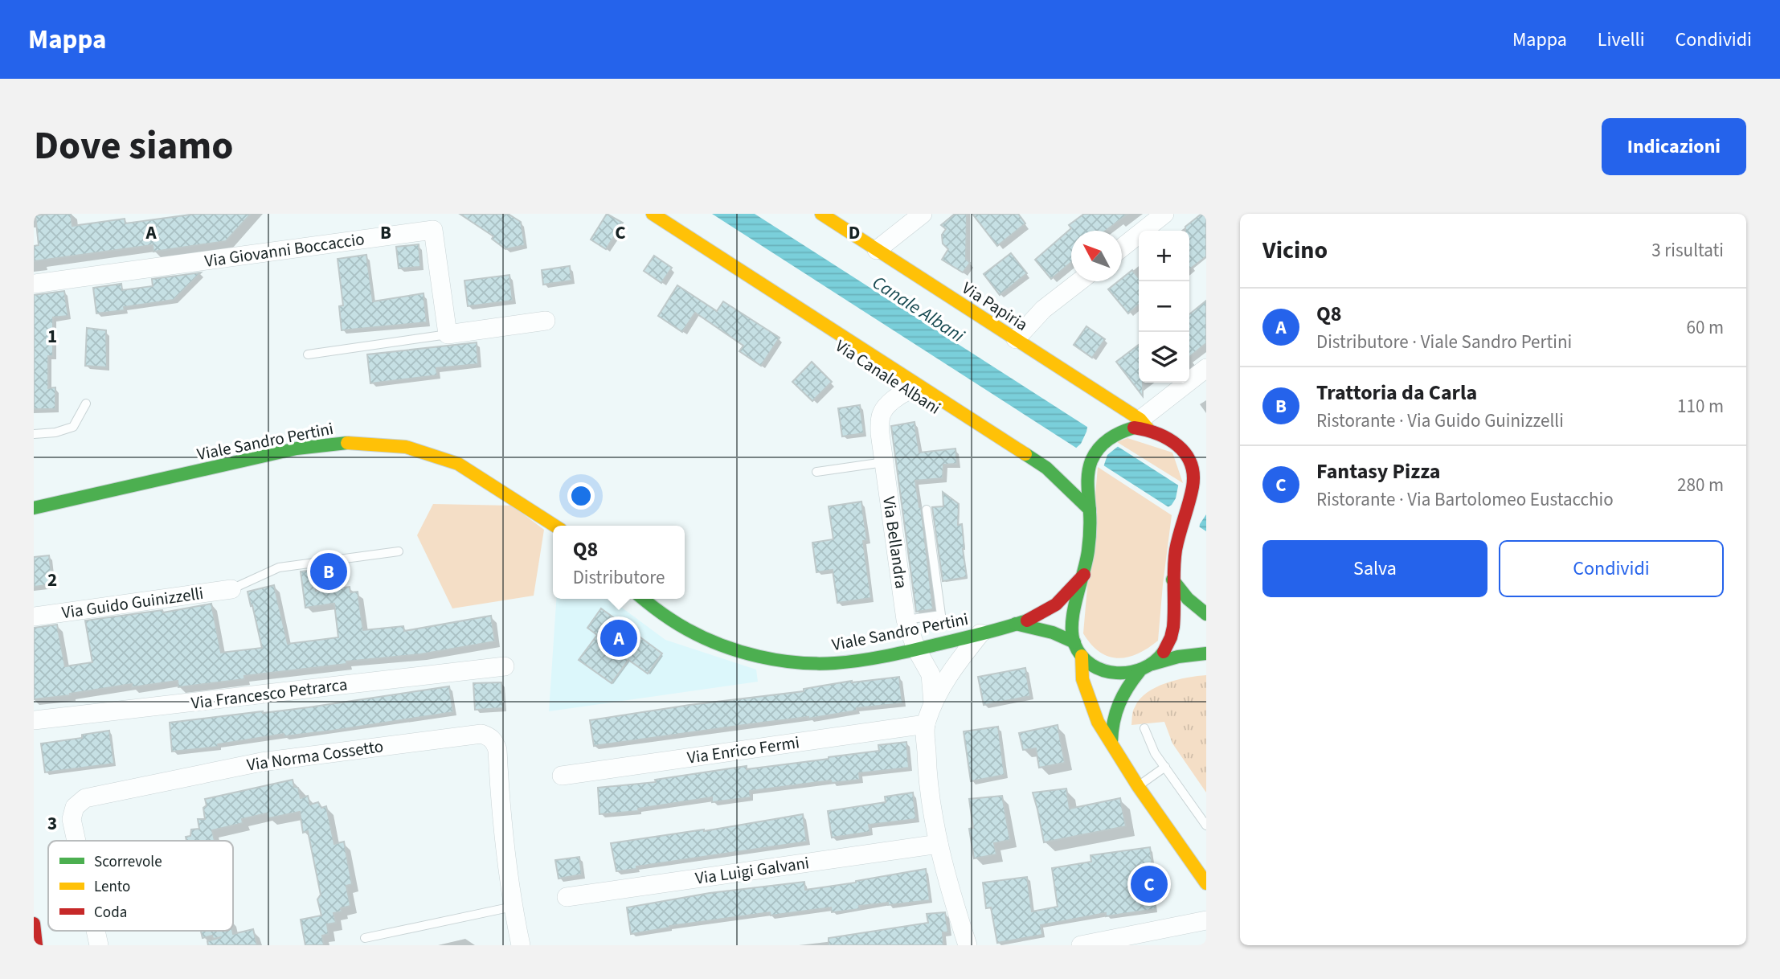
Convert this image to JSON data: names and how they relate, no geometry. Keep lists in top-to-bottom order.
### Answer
{
  "streets": {
    "main road": ["Via Papiria", "Via Canale Albani", "Viale Sandro Pertini"],
    "street": [
      "Via Giovanni Boccaccio",
      "Via Bellandra",
      "Via Guido Guinizzelli",
      "Via Francesco Petrarca",
      "Via Enrico Fermi",
      "Via Norma Cossetto",
      "Via Luigi Galvani"
    ]
  },
  "crossings": [
    ["Via Canale Albani", "Via Bellandra"],
    ["Viale Sandro Pertini", "Via Bellandra"],
    ["Via Bellandra", "Via Enrico Fermi"],
    ["Via Bellandra", "Via Luigi Galvani"]
  ],
  "water": ["Canale Albani"],
  "legend": ["Scorrevole", "Lento", "Coda"],
  "north": "top left",
  "page": {
    "header": "Mappa",
    "nav": ["Mappa", "Livelli", "Condividi"],
    "title": "Dove siamo",
    "buttons": [
      "Indicazioni",
      ["Salva", "Condividi"]
    ],
    "heading": ["Vicino", "3 risultati"],
    "map_buttons": ["+", "−"],
    "list": [
      {
        "mark": "A",
        "name": "Q8",
        "note": "Distributore · Viale Sandro Pertini",
        "value": "60 m"
      },
      {
        "mark": "B",
        "name": "Trattoria da Carla",
        "note": "Ristorante · Via Guido Guinizzelli",
        "value": "110 m"
      },
      {
        "mark": "C",
        "name": "Fantasy Pizza",
        "note": "Ristorante · Via Bartolomeo Eustacchio",
        "value": "280 m"
      }
    ],
    "popup": ["Q8", "Distributore"],
    "pins": ["B", "A", "C"]
  },
  "grid": {
    "columns": [
      "A",
      "B",
      "C",
      "D"
    ],
    "rows": ["1", "2", "3"]
  }
}
